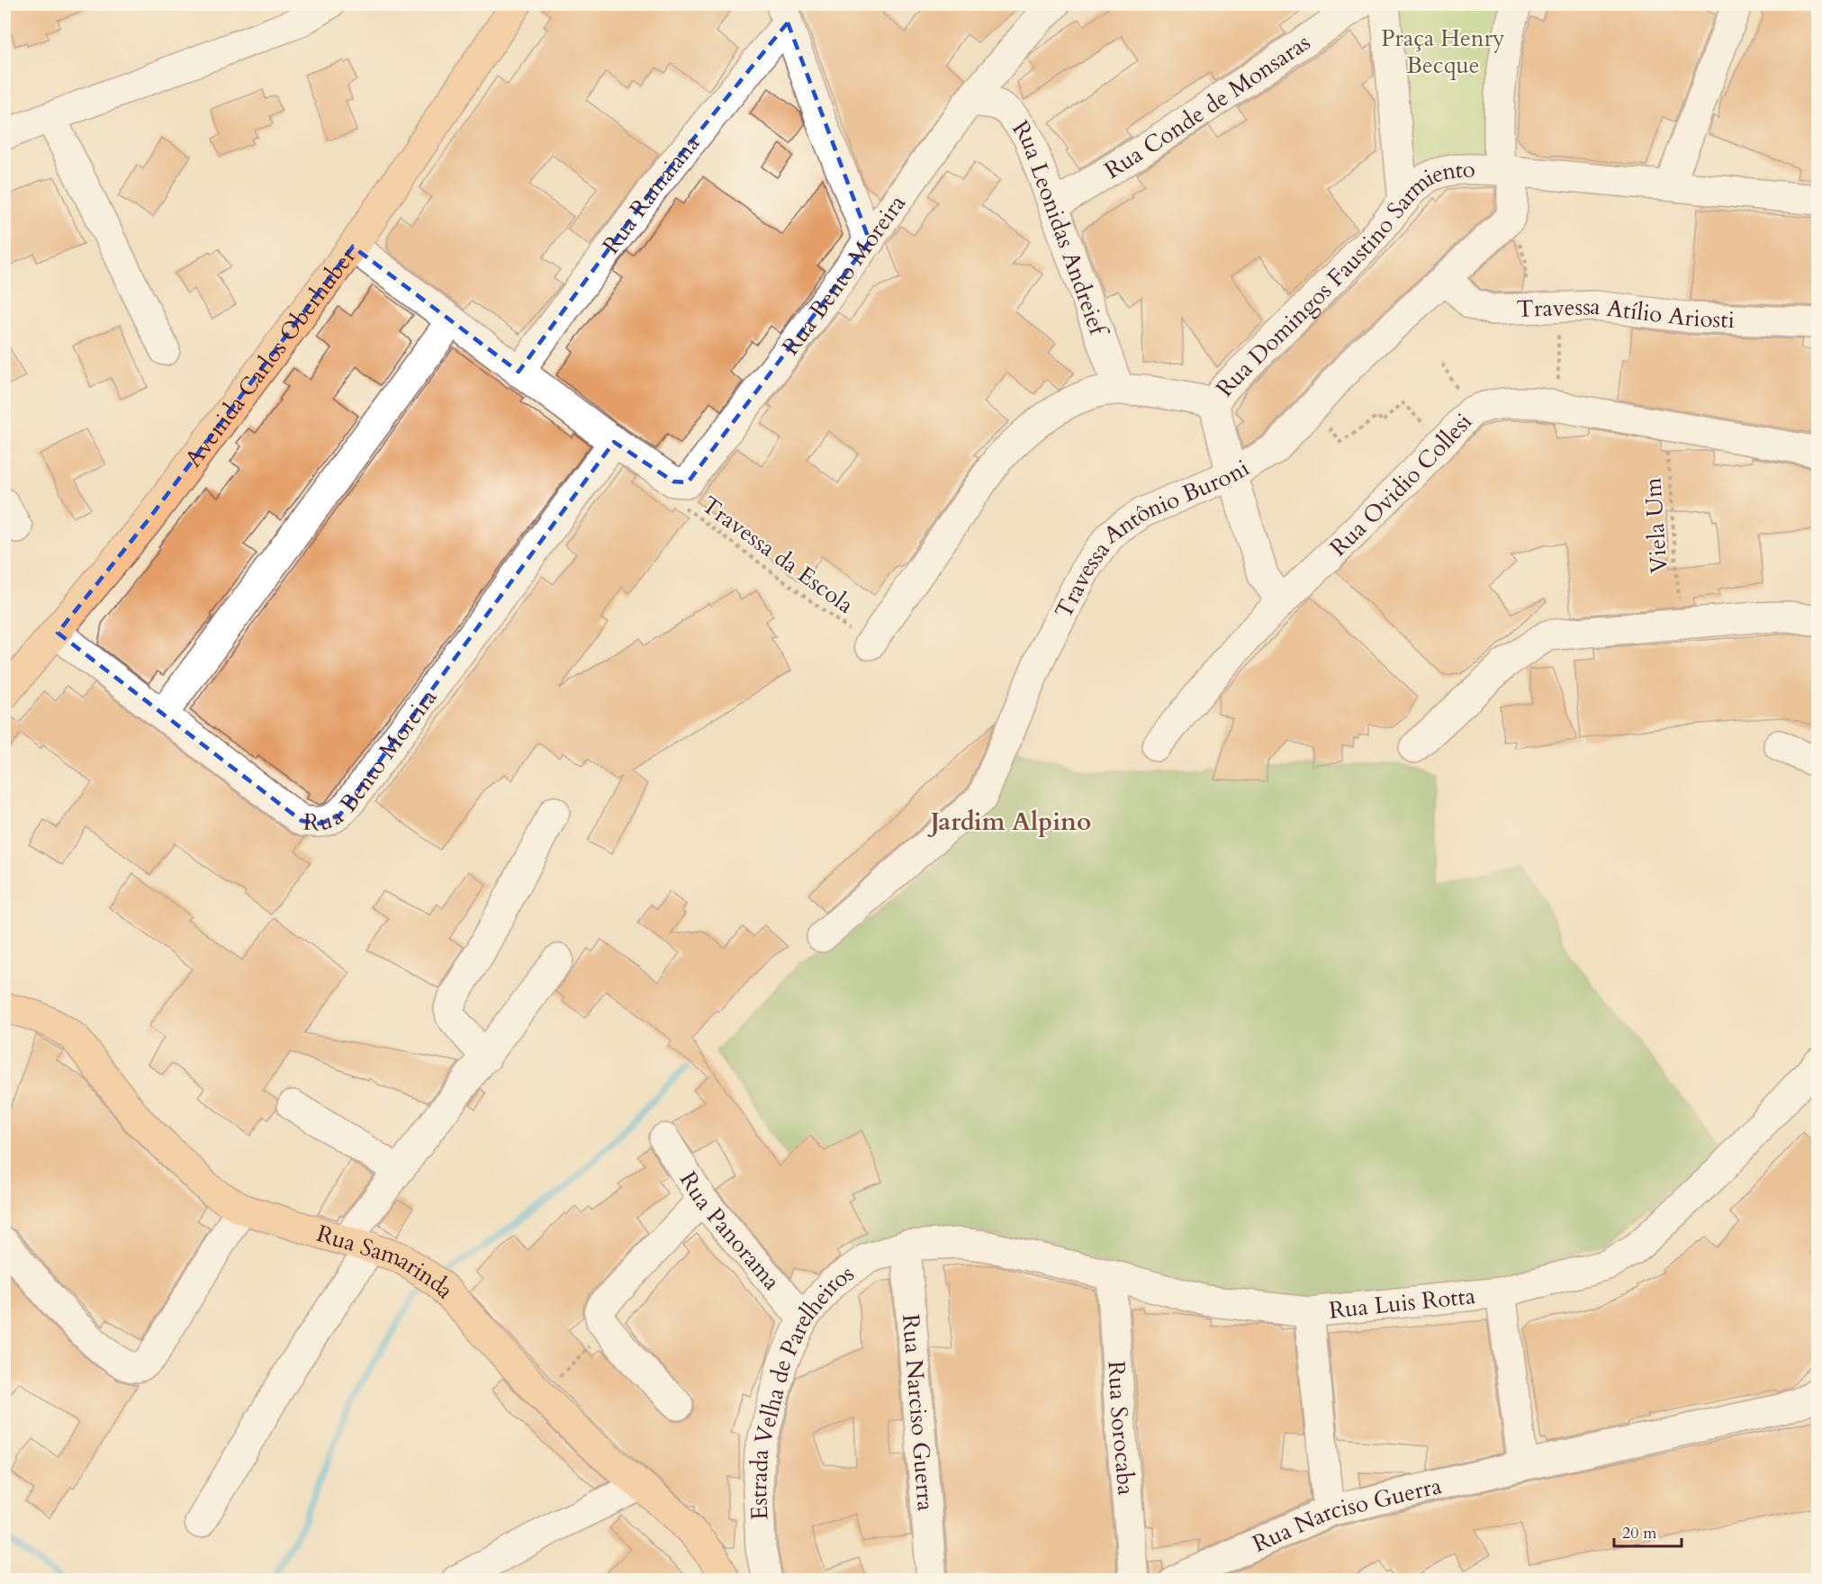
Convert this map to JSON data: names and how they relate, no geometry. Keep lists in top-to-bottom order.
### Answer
{
  "streets": {
    "main road": ["Avenida Carlos Oberhuber", "Rua Samarinda"],
    "street": [
      "Rua Conde de Monsaras",
      "Rua Ramaiana",
      "Rua Leonidas Andreief",
      "Rua Bento Moreira",
      "Rua Domingos Faustino Sarmiento",
      "Travessa Atílio Ariosti",
      "Rua Ovidio Collesi",
      "Travessa Antônio Buroni",
      "Rua Panorama",
      "Rua Luis Rotta",
      "Estrada Velha de Parelheiros",
      "Rua Narciso Guerra",
      "Rua Sorocaba"
    ],
    "path": ["Viela Um", "Travessa da Escola"]
  },
  "crossings": [
    ["Rua Conde de Monsaras", "Rua Leonidas Andreief"],
    ["Rua Leonidas Andreief", "Rua Bento Moreira"],
    ["Rua Leonidas Andreief", "Rua Domingos Faustino Sarmiento"],
    ["Rua Bento Moreira", "Avenida Carlos Oberhuber"],
    ["Rua Bento Moreira", "Travessa da Escola"],
    ["Rua Domingos Faustino Sarmiento", "Travessa da Escola"],
    ["Travessa Atílio Ariosti", "Travessa Antônio Buroni"],
    ["Rua Ovidio Collesi", "Viela Um"],
    ["Rua Panorama", "Estrada Velha de Parelheiros"],
    ["Rua Luis Rotta", "Estrada Velha de Parelheiros"],
    ["Rua Luis Rotta", "Rua Narciso Guerra"],
    ["Rua Luis Rotta", "Rua Sorocaba"],
    ["Estrada Velha de Parelheiros", "Rua Narciso Guerra"]
  ],
  "districts": ["Jardim Alpino"],
  "parks": ["Praça Henry Becque"],
  "scale_bar": "20 m"
}
